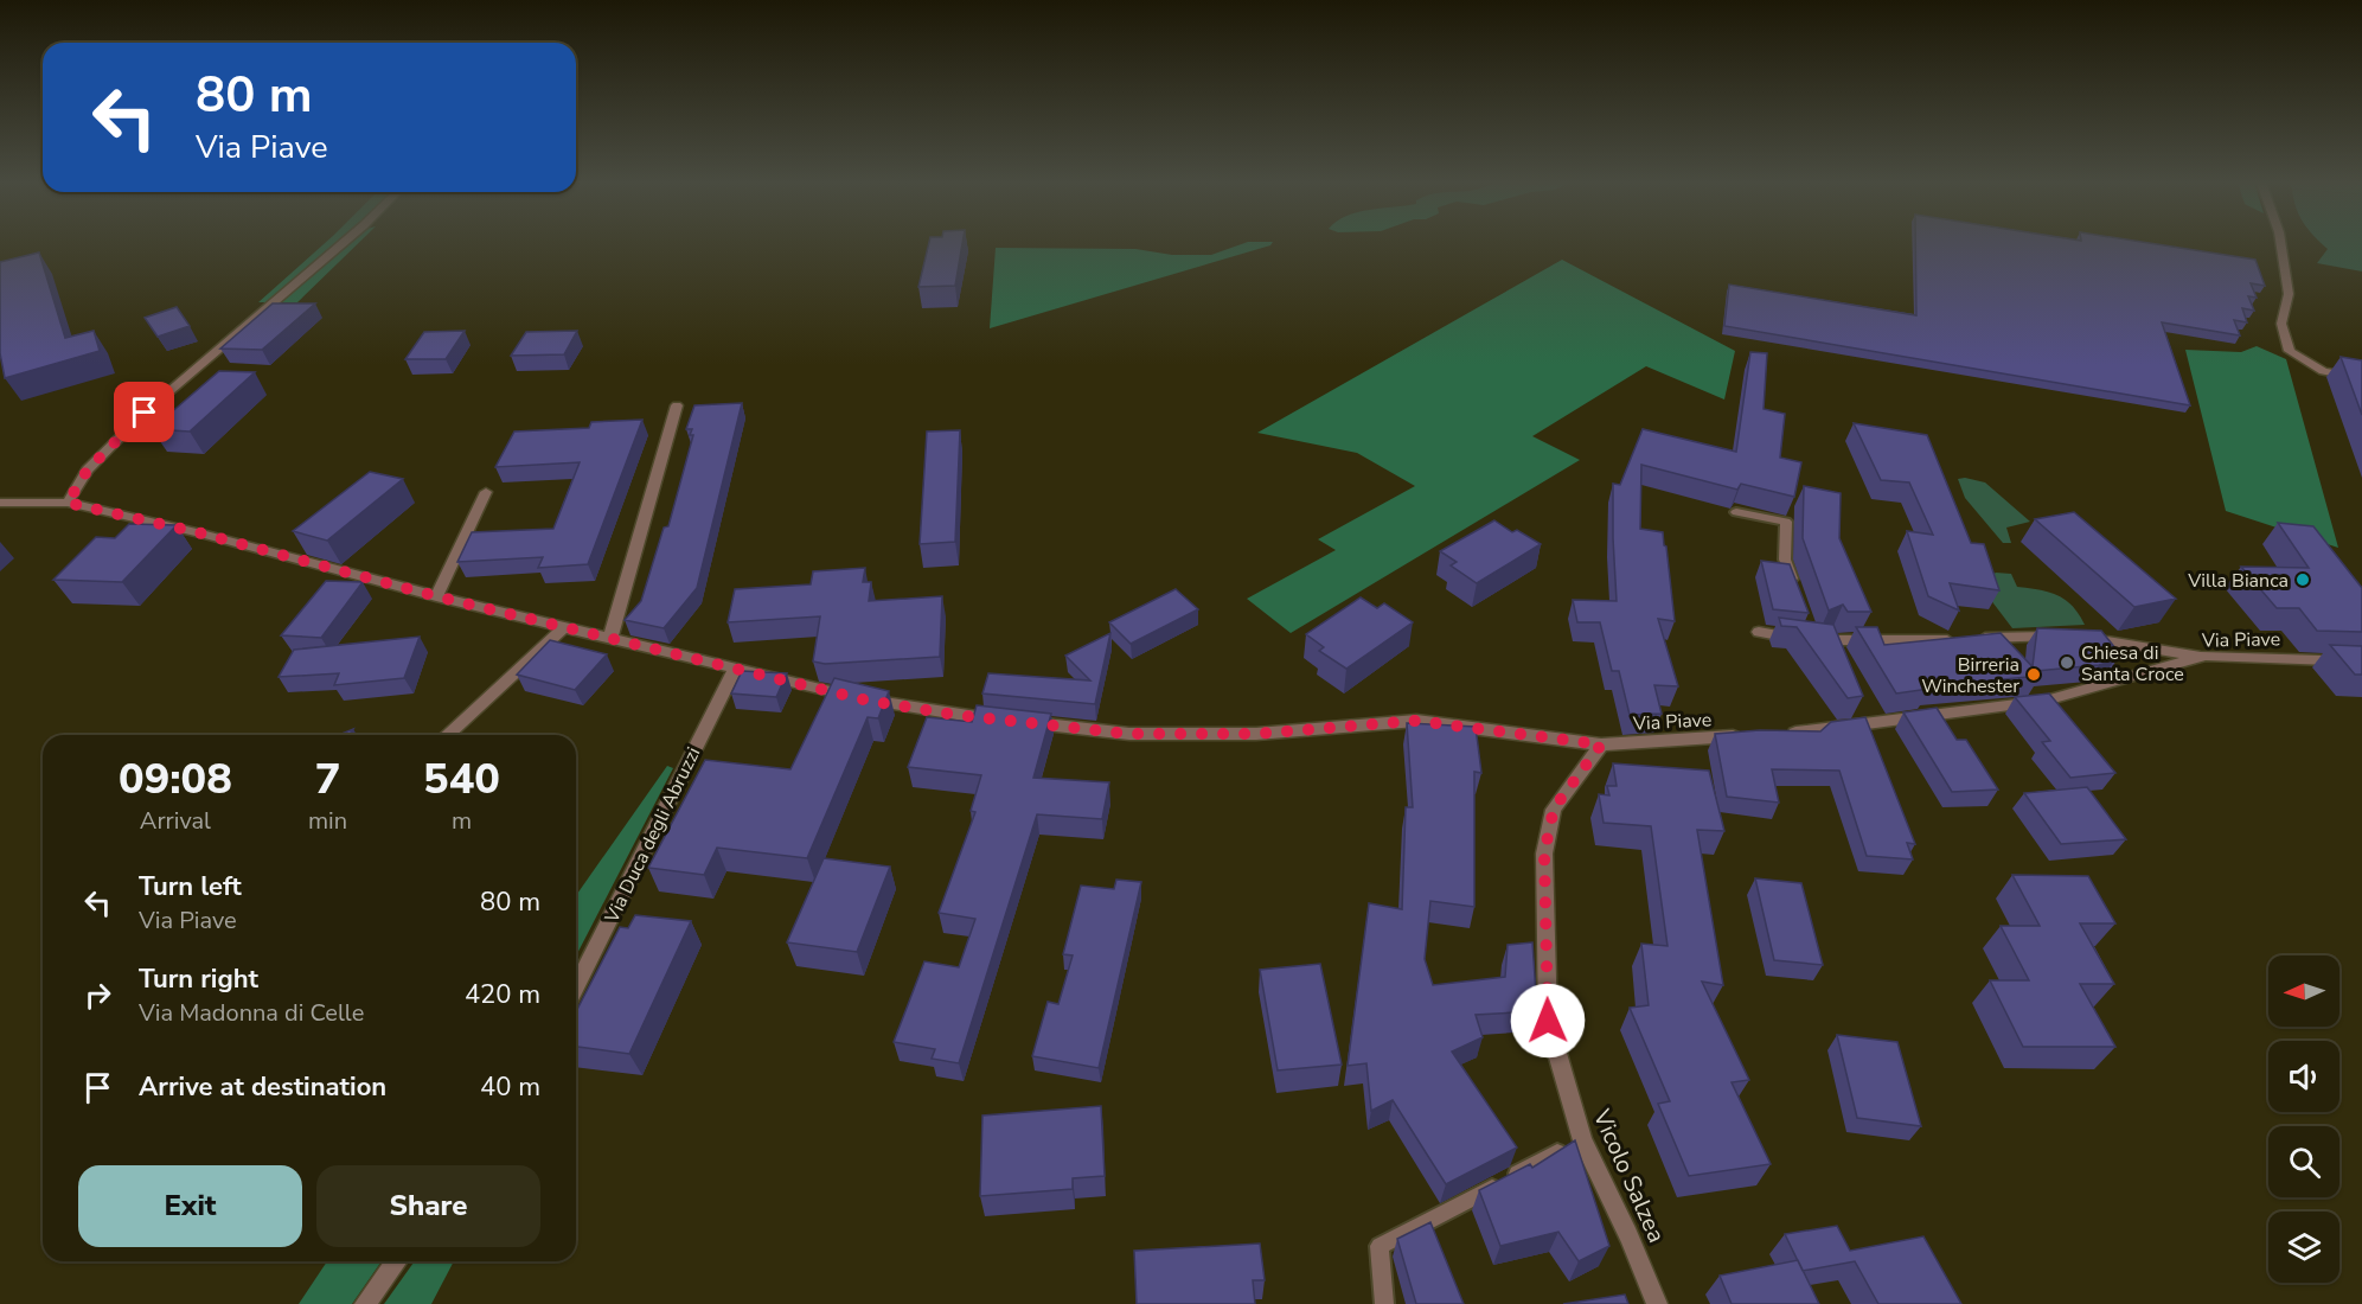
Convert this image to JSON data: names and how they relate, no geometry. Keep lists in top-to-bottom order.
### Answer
{
  "streets": {
    "street": ["Via Piave", "Via Duca degli Abruzzi", "Vicolo Salzea"]
  },
  "crossings": [
    ["Via Piave", "Via Duca degli Abruzzi"],
    ["Via Piave", "Vicolo Salzea"]
  ],
  "places": ["Villa Bianca", "Chiesa di Santa Croce", "Birreria Winchester"],
  "north": "left",
  "page": {
    "turn": ["80 m", "Via Piave"],
    "eta": [
      "09:08",
      "Arrival",
      "7",
      "min",
      "540",
      "m"
    ],
    "list": [
      {
        "name": "Turn left",
        "note": "Via Piave",
        "value": "80 m"
      },
      {
        "name": "Turn right",
        "note": "Via Madonna di Celle",
        "value": "420 m"
      },
      {
        "name": "Arrive at destination",
        "value": "40 m"
      }
    ],
    "buttons": ["Exit", "Share"]
  }
}
